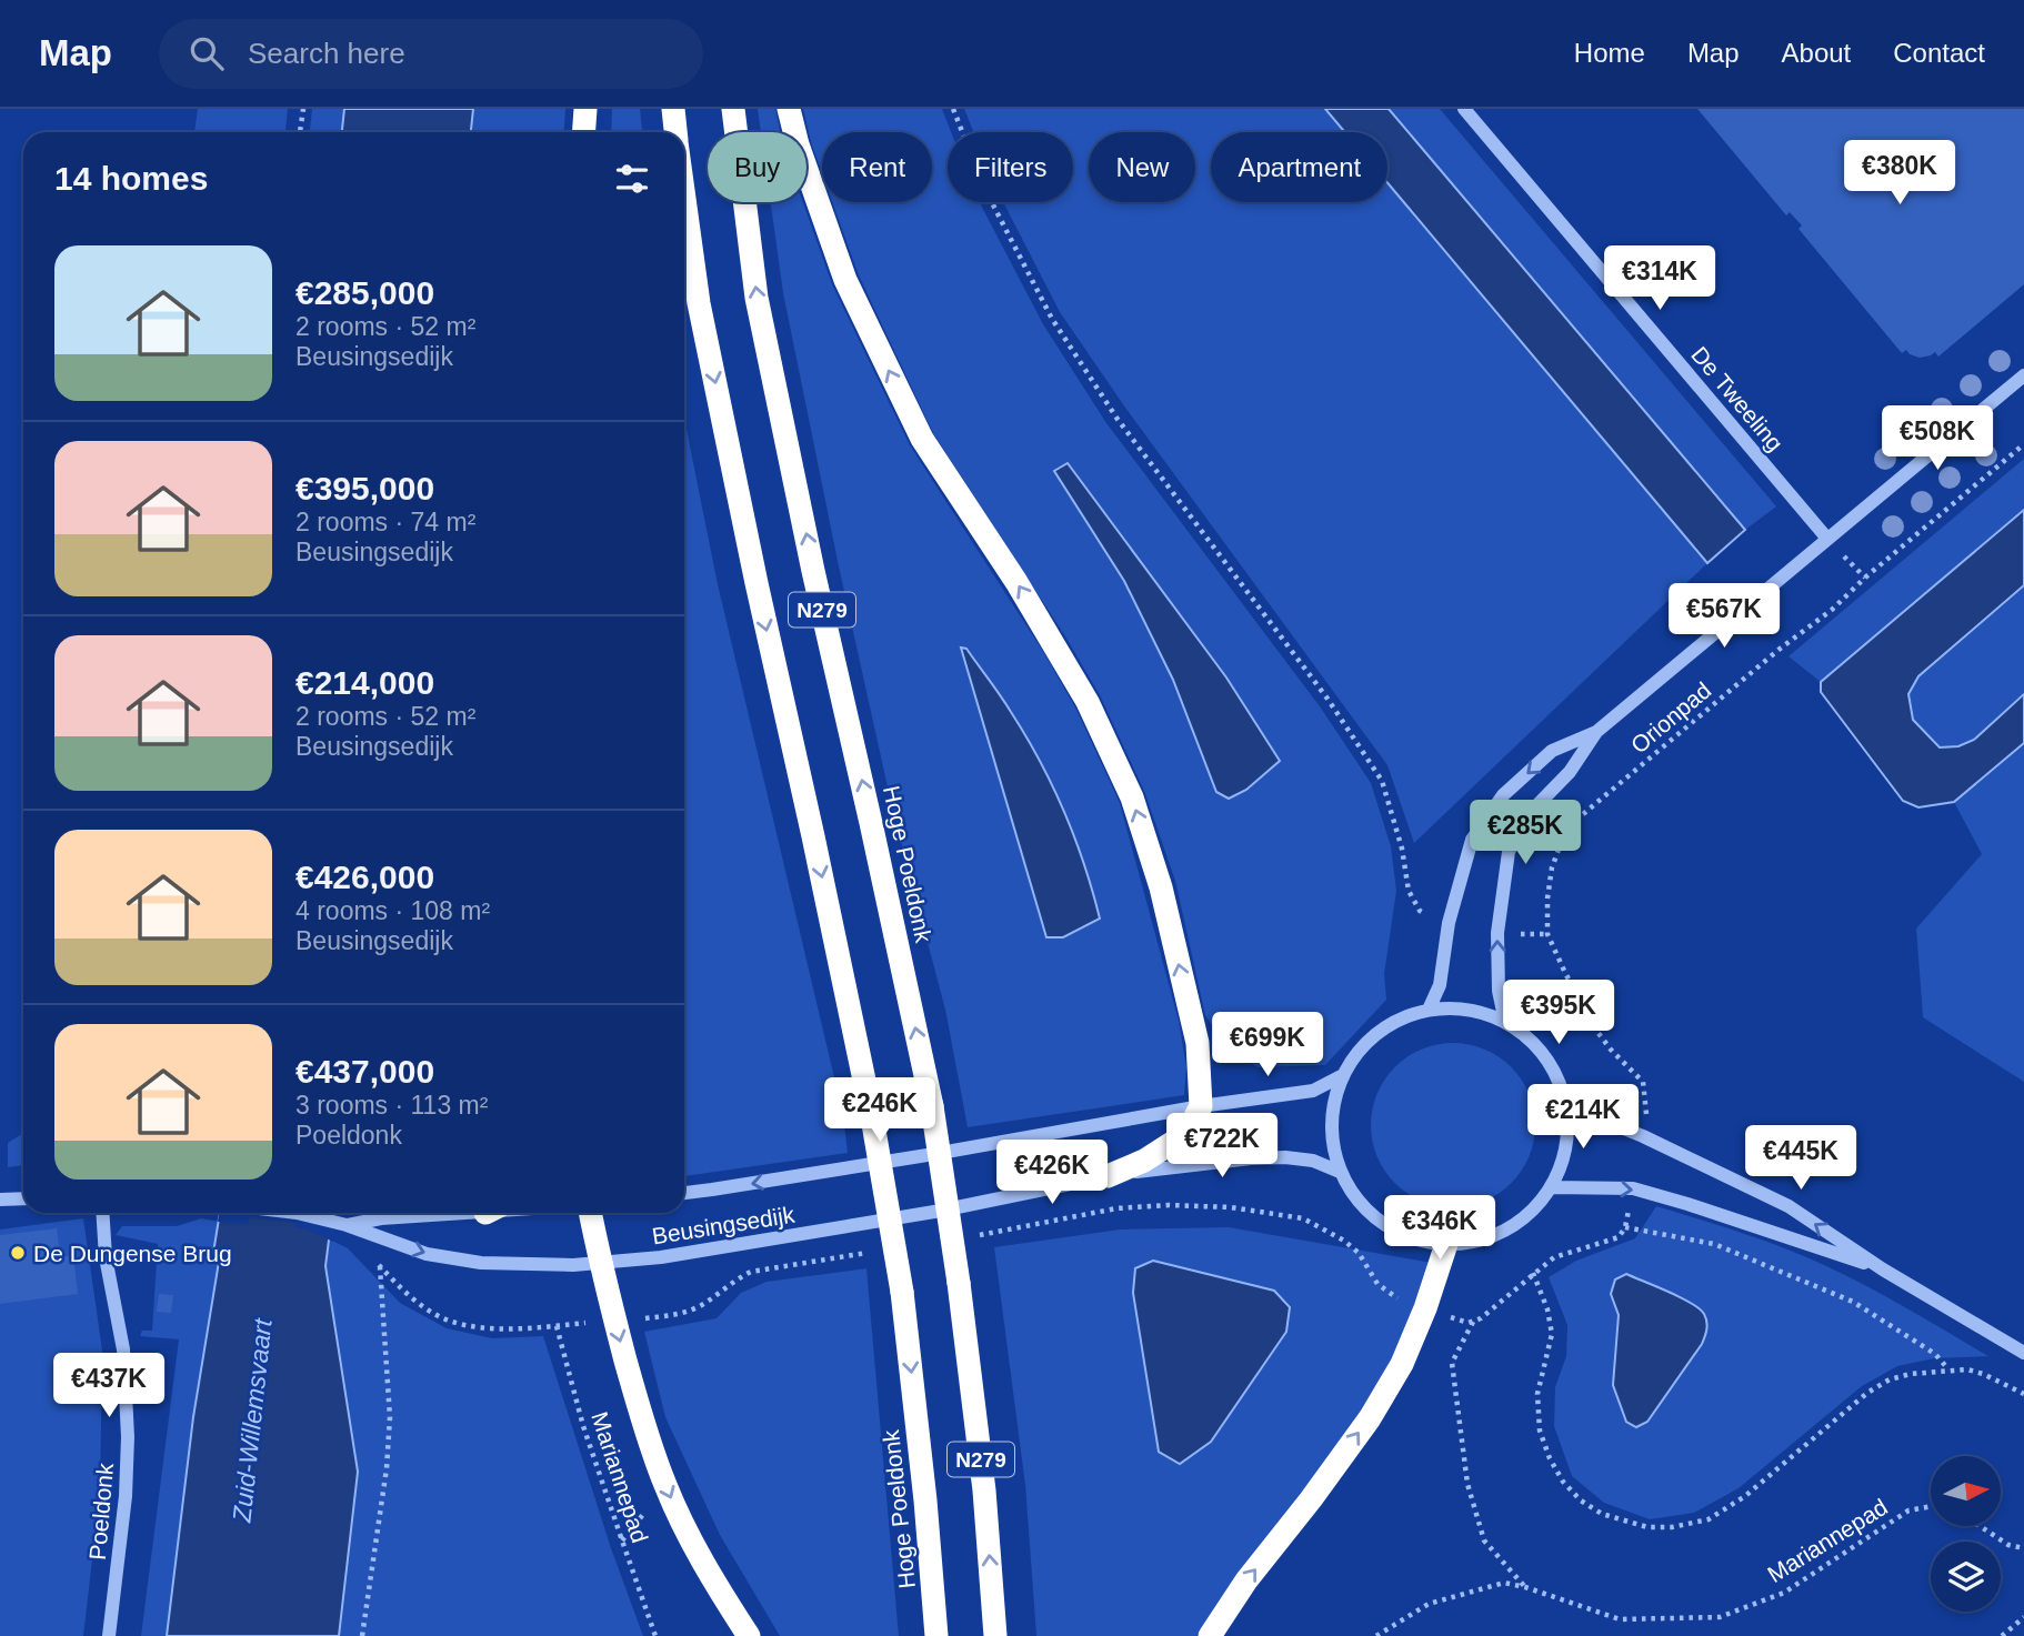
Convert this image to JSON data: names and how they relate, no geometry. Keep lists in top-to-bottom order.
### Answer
{
  "streets": {
    "highway": ["N279", "Hoge Poeldonk"],
    "street": ["De Tweeling", "Beusingsedijk", "Poeldonk"],
    "path": ["Orionpad", "Mariannepad"]
  },
  "water": ["Zuid-Willemsvaart"],
  "places": ["De Dungense Brug"],
  "north": "right",
  "page": {
    "header": "Map",
    "search": "Search here",
    "nav": [
      "Home",
      "Map",
      "About",
      "Contact"
    ],
    "chip": [
      "Buy",
      "Rent",
      "Filters",
      "New",
      "Apartment"
    ],
    "heading": "14 homes",
    "price": [
      "€380K",
      "€314K",
      "€508K",
      "€567K",
      "€285K",
      "€395K",
      "€699K",
      "€246K",
      "€214K",
      "€722K",
      "€445K",
      "€426K",
      "€346K",
      "€437K"
    ],
    "list": [
      {
        "name": "€285,000",
        "note": "2 rooms · 52 m² · Beusingsedijk"
      },
      {
        "name": "€395,000",
        "note": "2 rooms · 74 m² · Beusingsedijk"
      },
      {
        "name": "€214,000",
        "note": "2 rooms · 52 m² · Beusingsedijk"
      },
      {
        "name": "€426,000",
        "note": "4 rooms · 108 m² · Beusingsedijk"
      },
      {
        "name": "€437,000",
        "note": "3 rooms · 113 m² · Poeldonk"
      }
    ]
  }
}
